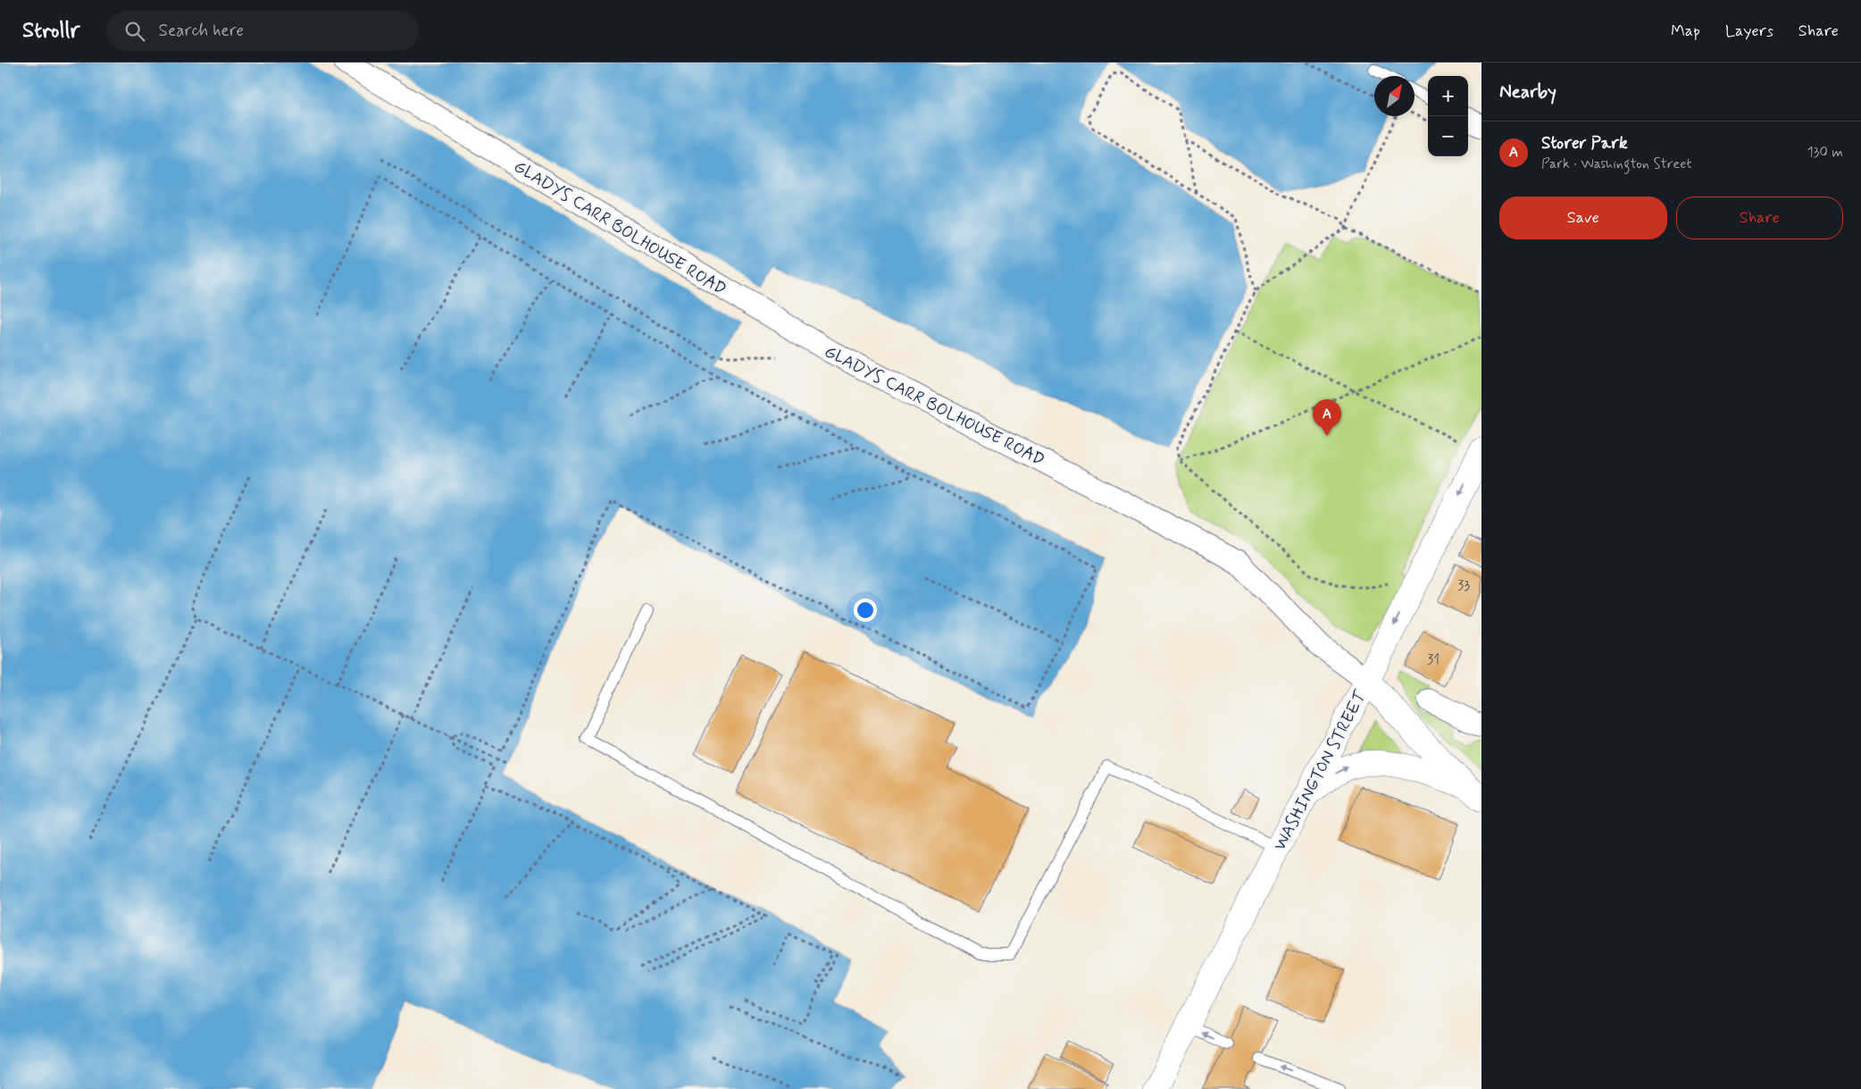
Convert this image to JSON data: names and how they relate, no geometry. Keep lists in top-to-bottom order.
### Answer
{
  "streets": {
    "street": ["GLADYS CARR BOLHOUSE ROAD", "WASHINGTON STREET"]
  },
  "crossings": [
    ["GLADYS CARR BOLHOUSE ROAD", "WASHINGTON STREET"]
  ],
  "one_way": ["WASHINGTON STREET"],
  "house_numbers": ["33", "31"],
  "north": "top right",
  "page": {
    "header": "Strollr",
    "search": "Search here",
    "nav": ["Map", "Layers", "Share"],
    "heading": "Nearby",
    "map_buttons": ["+", "−"],
    "list": [
      {
        "mark": "A",
        "name": "Storer Park",
        "note": "Park · Washington Street",
        "value": "130 m"
      }
    ],
    "buttons": ["Save", "Share"],
    "pins": "A"
  }
}
